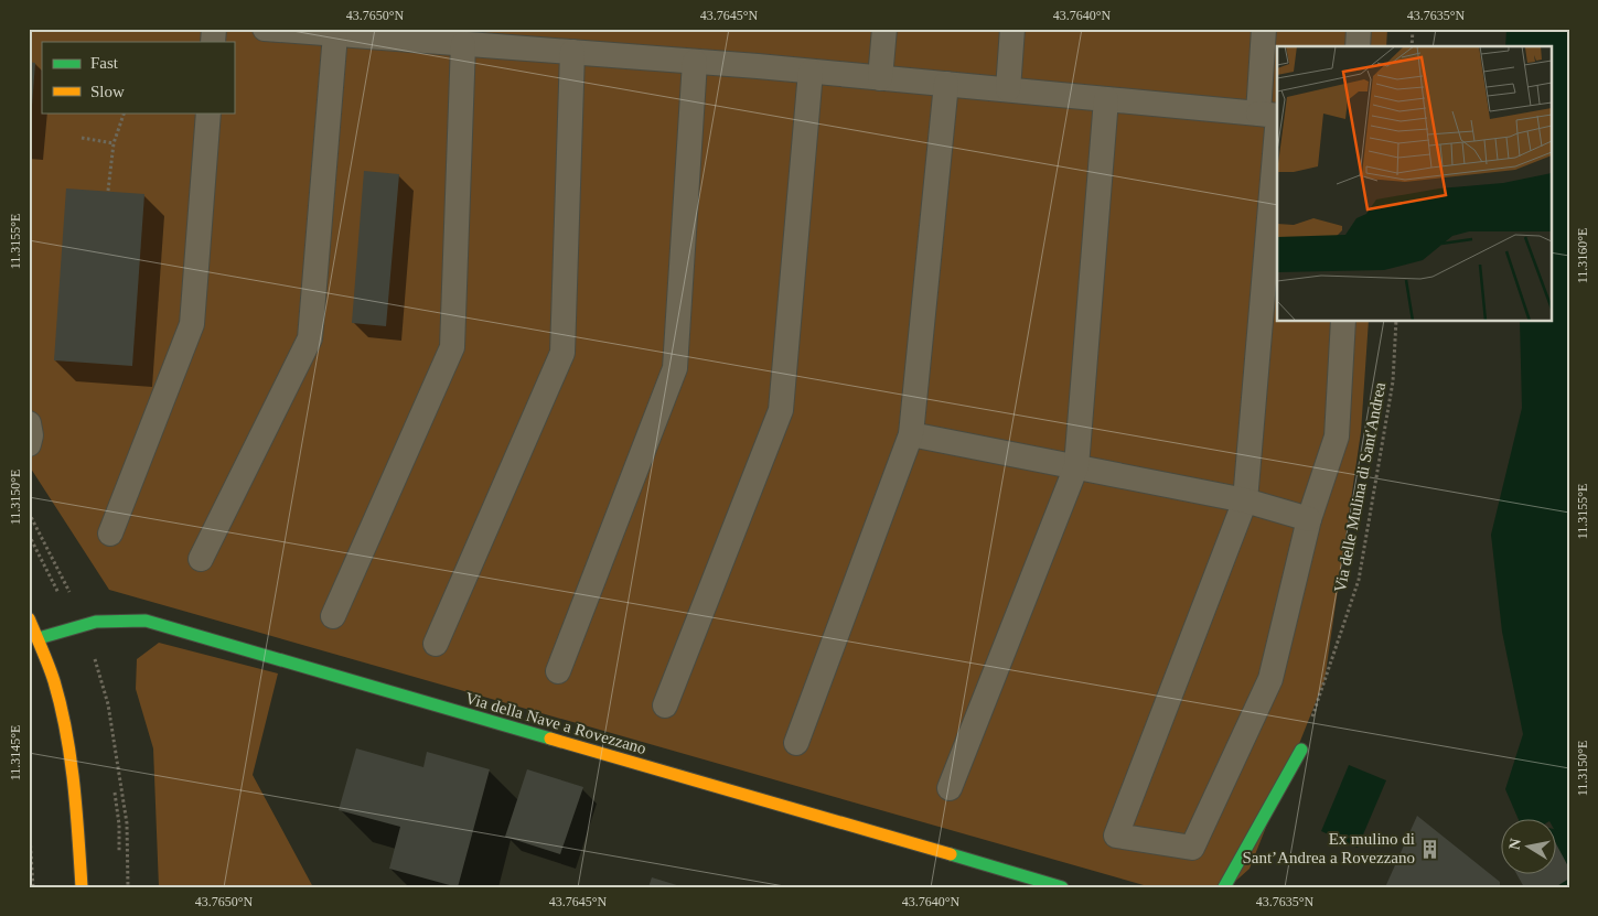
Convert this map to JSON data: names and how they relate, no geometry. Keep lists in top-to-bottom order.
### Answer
{
  "streets": {
    "street": ["Via della Nave a Rovezzano"],
    "path": ["Via delle Mulina di Sant'Andrea"]
  },
  "places": {
    "building": ["Ex mulino di Sant’Andrea a Rovezzano"]
  },
  "legend": ["Fast", "Slow"],
  "north": "left",
  "coordinates": [
    "43.7650°N",
    "43.7645°N",
    "43.7640°N",
    "43.7635°N",
    "11.3155°E",
    "11.3160°E",
    "11.3150°E",
    "11.3145°E"
  ]
}
